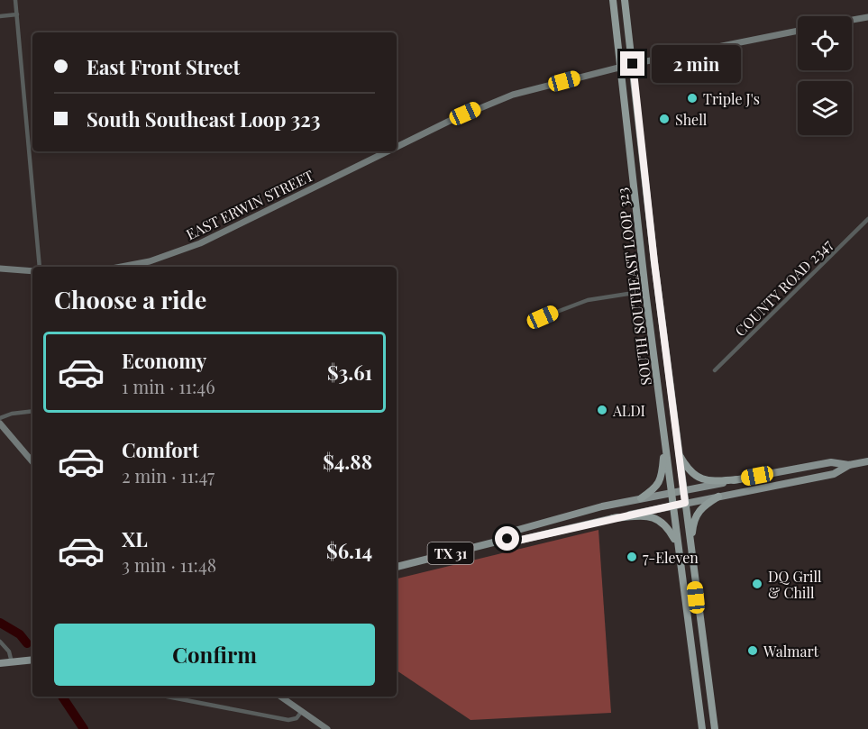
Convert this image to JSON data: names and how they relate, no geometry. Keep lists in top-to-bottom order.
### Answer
{
  "streets": {
    "highway": ["SOUTH SOUTHEAST LOOP 323"],
    "main road": ["EAST ERWIN STREET", "TX 31"],
    "street": ["COUNTY ROAD 2347"]
  },
  "crossings": [
    ["EAST ERWIN STREET", "SOUTH SOUTHEAST LOOP 323"],
    ["SOUTH SOUTHEAST LOOP 323", "TX 31"]
  ],
  "places": [
    "Triple J's",
    "Shell",
    "ALDI",
    "7-Eleven",
    "DQ Grill & Chill",
    "Walmart"
  ],
  "page": {
    "banner": ["East Front Street", "South Southeast Loop 323"],
    "bubble": "2 min",
    "heading": "Choose a ride",
    "list": [
      {
        "name": "Economy",
        "note": "1 min · 11:46",
        "value": "$3.61"
      },
      {
        "name": "Comfort",
        "note": "2 min · 11:47",
        "value": "$4.88"
      },
      {
        "name": "XL",
        "note": "3 min · 11:48",
        "value": "$6.14"
      }
    ],
    "buttons": "Confirm"
  }
}
